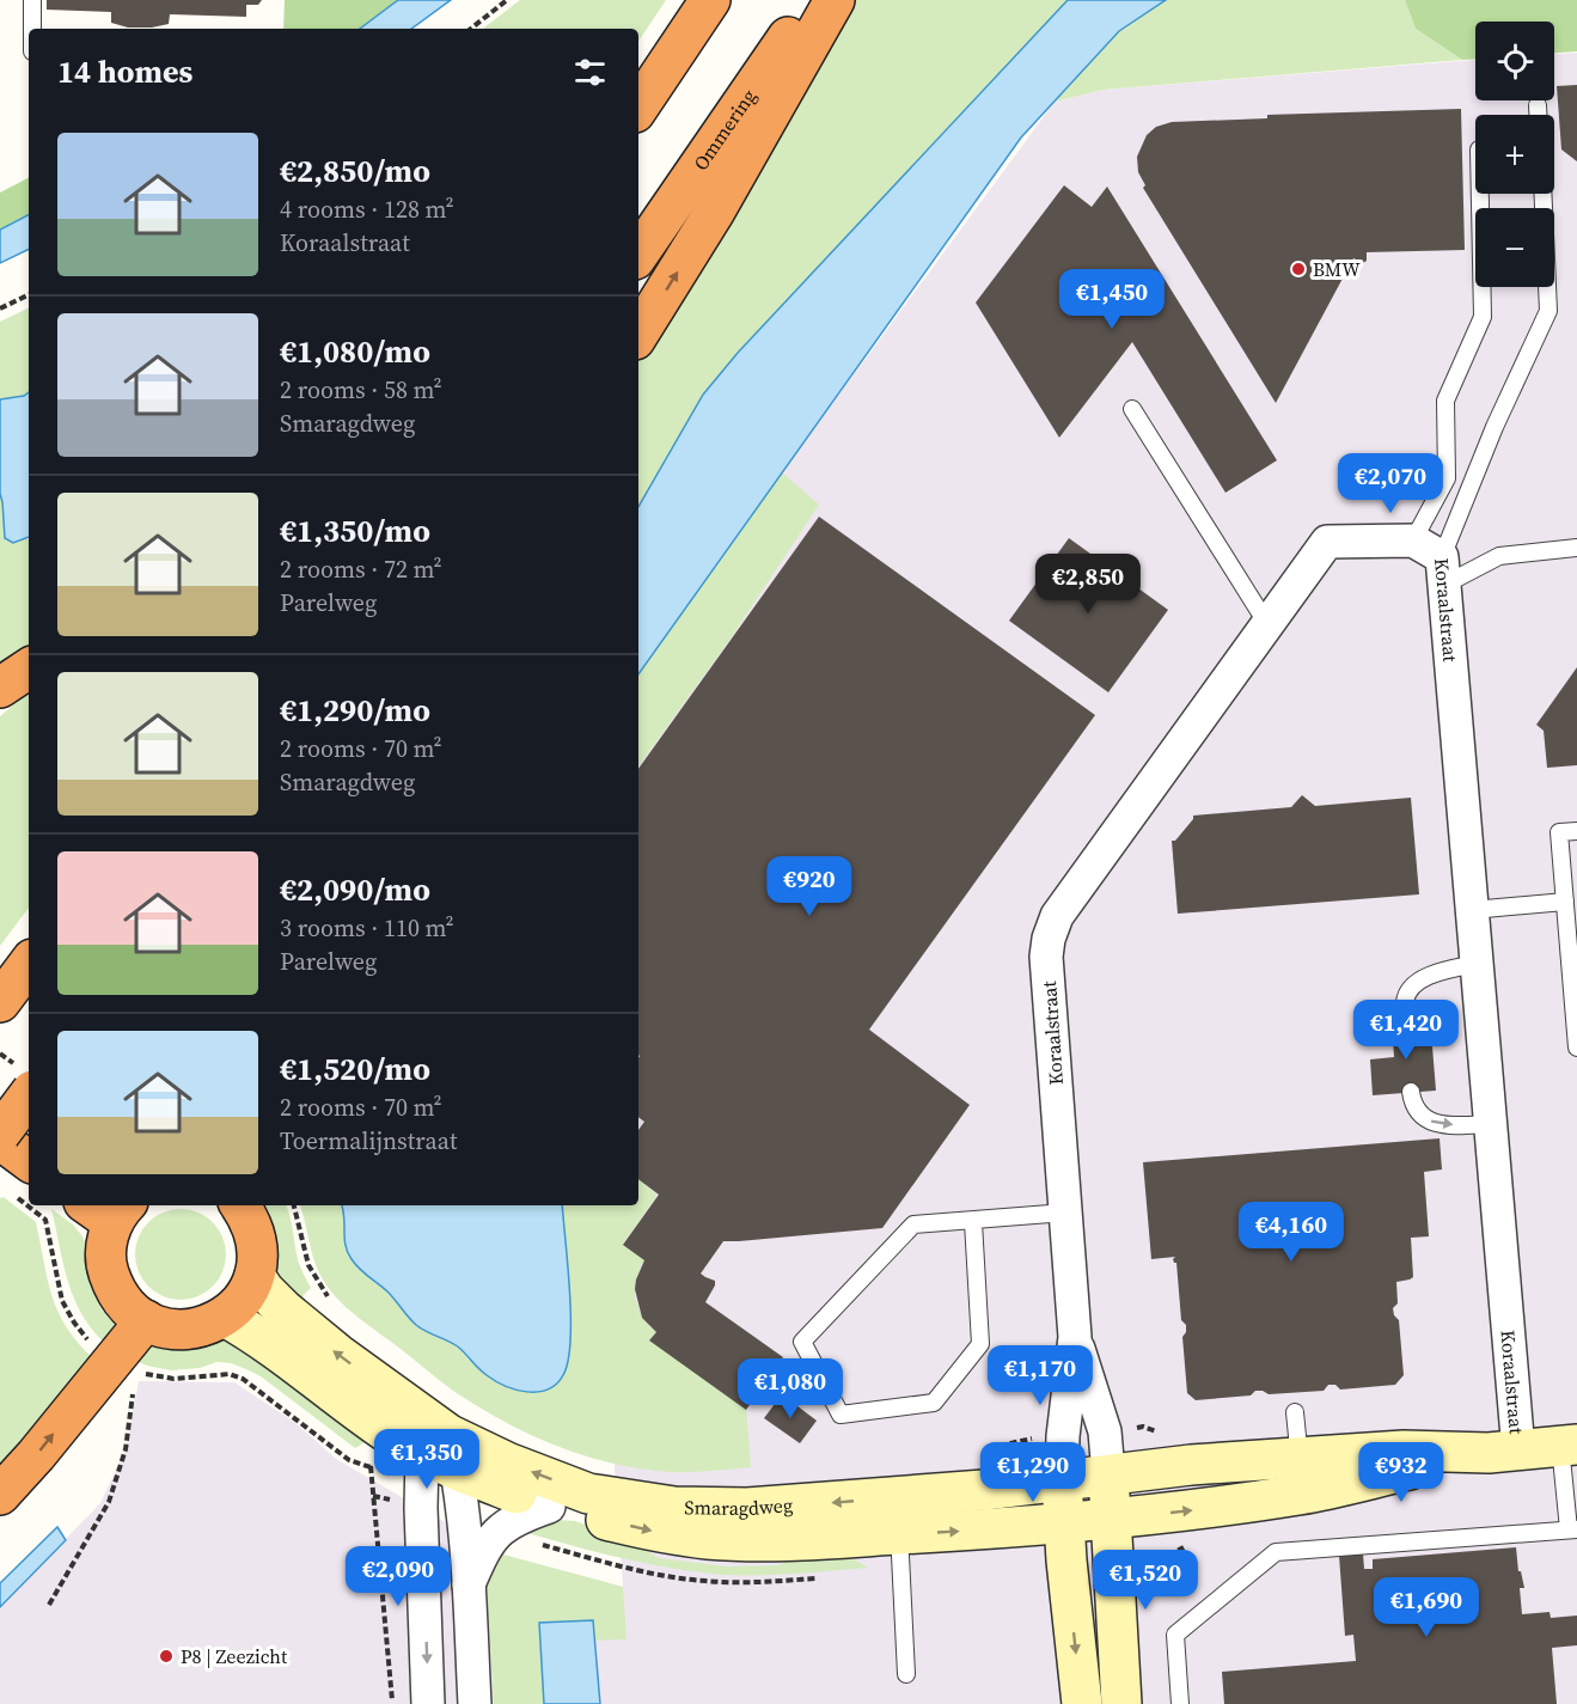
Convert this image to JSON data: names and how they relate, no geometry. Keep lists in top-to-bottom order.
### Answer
{
  "streets": {
    "highway": ["Ommering"],
    "street": ["Koraalstraat", "Smaragdweg"]
  },
  "crossings": [
    ["Koraalstraat", "Smaragdweg"]
  ],
  "places": ["BMW", "P8 | Zeezicht"],
  "page": {
    "map_buttons": ["+", "−"],
    "heading": "14 homes",
    "list": [
      {
        "name": "€2,850/mo",
        "note": "4 rooms · 128 m² · Koraalstraat"
      },
      {
        "name": "€1,080/mo",
        "note": "2 rooms · 58 m² · Smaragdweg"
      },
      {
        "name": "€1,350/mo",
        "note": "2 rooms · 72 m² · Parelweg"
      },
      {
        "name": "€1,290/mo",
        "note": "2 rooms · 70 m² · Smaragdweg"
      },
      {
        "name": "€2,090/mo",
        "note": "3 rooms · 110 m² · Parelweg"
      },
      {
        "name": "€1,520/mo",
        "note": "2 rooms · 70 m² · Toermalijnstraat"
      }
    ],
    "price": [
      "€1,450",
      "€2,070",
      "€2,850",
      "€920",
      "€1,420",
      "€4,160",
      "€1,170",
      "€1,080",
      "€1,350",
      "€1,290",
      "€932",
      "€2,090",
      "€1,520",
      "€1,690"
    ]
  }
}
